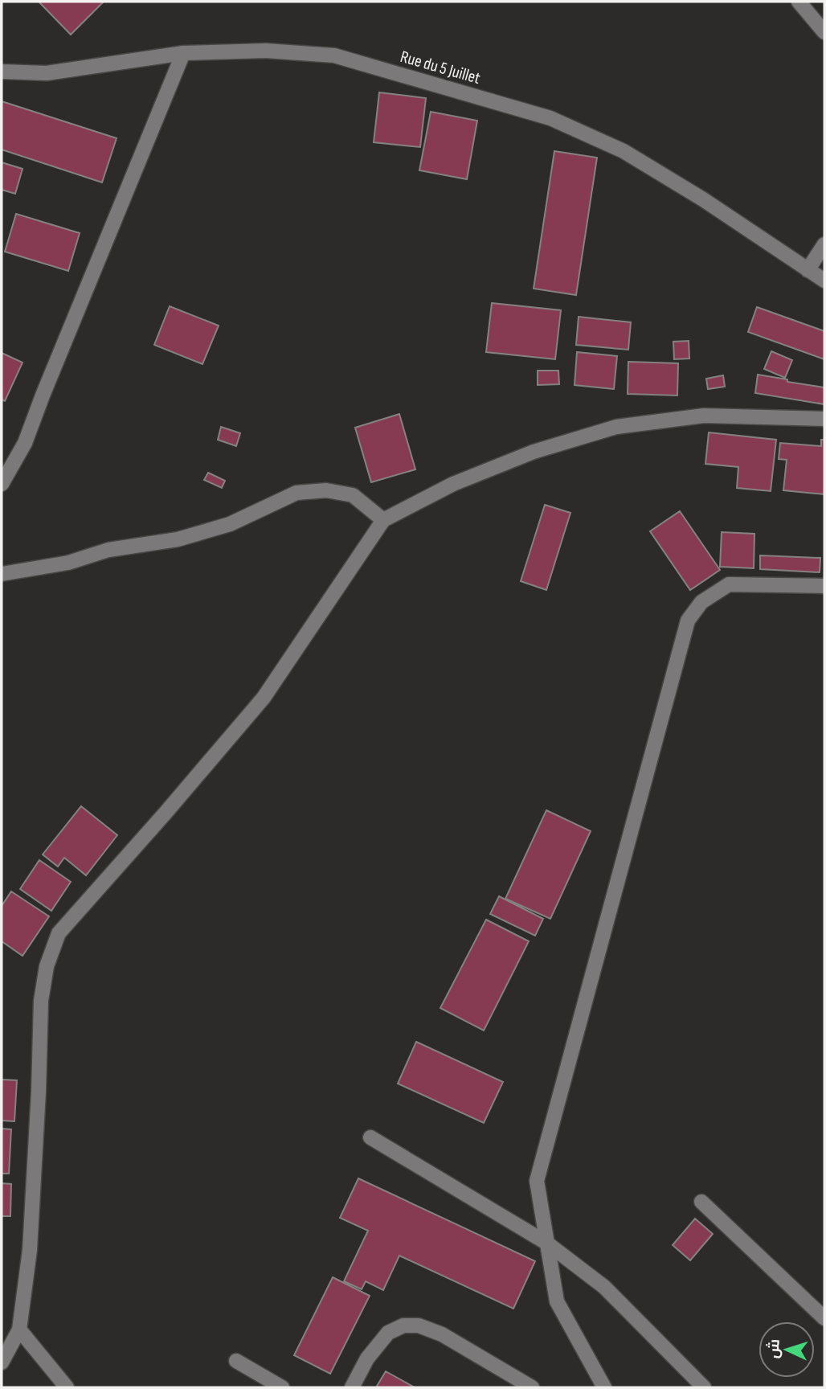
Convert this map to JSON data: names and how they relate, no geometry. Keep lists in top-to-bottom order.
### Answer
{
  "streets": {
    "street": ["Rue du 5 Juillet"]
  },
  "north": "left"
}
